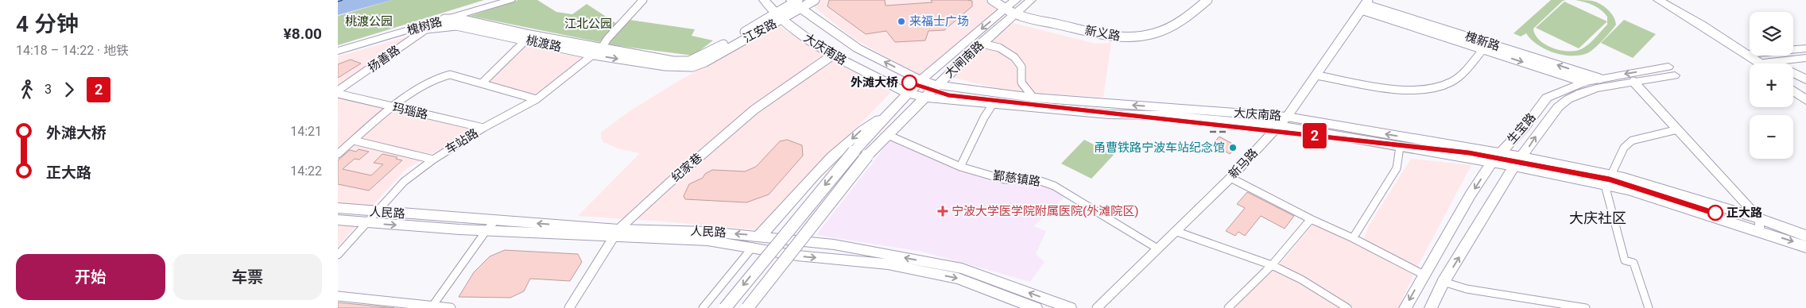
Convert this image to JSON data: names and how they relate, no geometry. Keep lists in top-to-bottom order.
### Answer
{
  "streets": {
    "main road": [
      "槐树路",
      "大庆南路",
      "大闸南路",
      "生宝路",
      "人民路"
    ],
    "street": [
      "江安路",
      "新义路",
      "槐新路",
      "桃渡路",
      "扬善路",
      "玛瑙路",
      "车站路",
      "新马路",
      "纪家巷",
      "鄞慈镇路"
    ]
  },
  "crossings": [
    ["槐树路", "桃渡路"],
    ["江安路", "桃渡路"],
    ["江安路", "大庆南路"],
    ["新义路", "大闸南路"],
    ["槐新路", "生宝路"],
    ["槐新路", "新马路"],
    ["桃渡路", "扬善路"],
    ["桃渡路", "车站路"],
    ["大庆南路", "大闸南路"],
    ["大庆南路", "生宝路"],
    ["大庆南路", "新马路"],
    ["大庆南路", "纪家巷"],
    ["扬善路", "玛瑙路"],
    ["玛瑙路", "车站路"],
    ["车站路", "人民路"],
    ["新马路", "鄞慈镇路"],
    ["纪家巷", "人民路"]
  ],
  "districts": ["大庆社区"],
  "parks": ["桃渡公园", "江北公园"],
  "places": {
    "other": [
      "来福士广场",
      "外滩大桥",
      "甬曹铁路宁波车站纪念馆",
      "正大路"
    ],
    "health": ["宁波大学医学院附属医院(外滩院区)"]
  },
  "lines": ["metro line 2"],
  "page": {
    "heading": ["4 分钟", "14:18 – 14:22 · 地铁", "¥8.00"],
    "on_map": "2",
    "map_buttons": ["+", "−"],
    "legs": ["3", "2"],
    "list": [
      {
        "name": "外滩大桥",
        "value": "14:21"
      },
      {
        "name": "正大路",
        "value": "14:22"
      }
    ],
    "buttons": ["开始", "车票"]
  }
}
